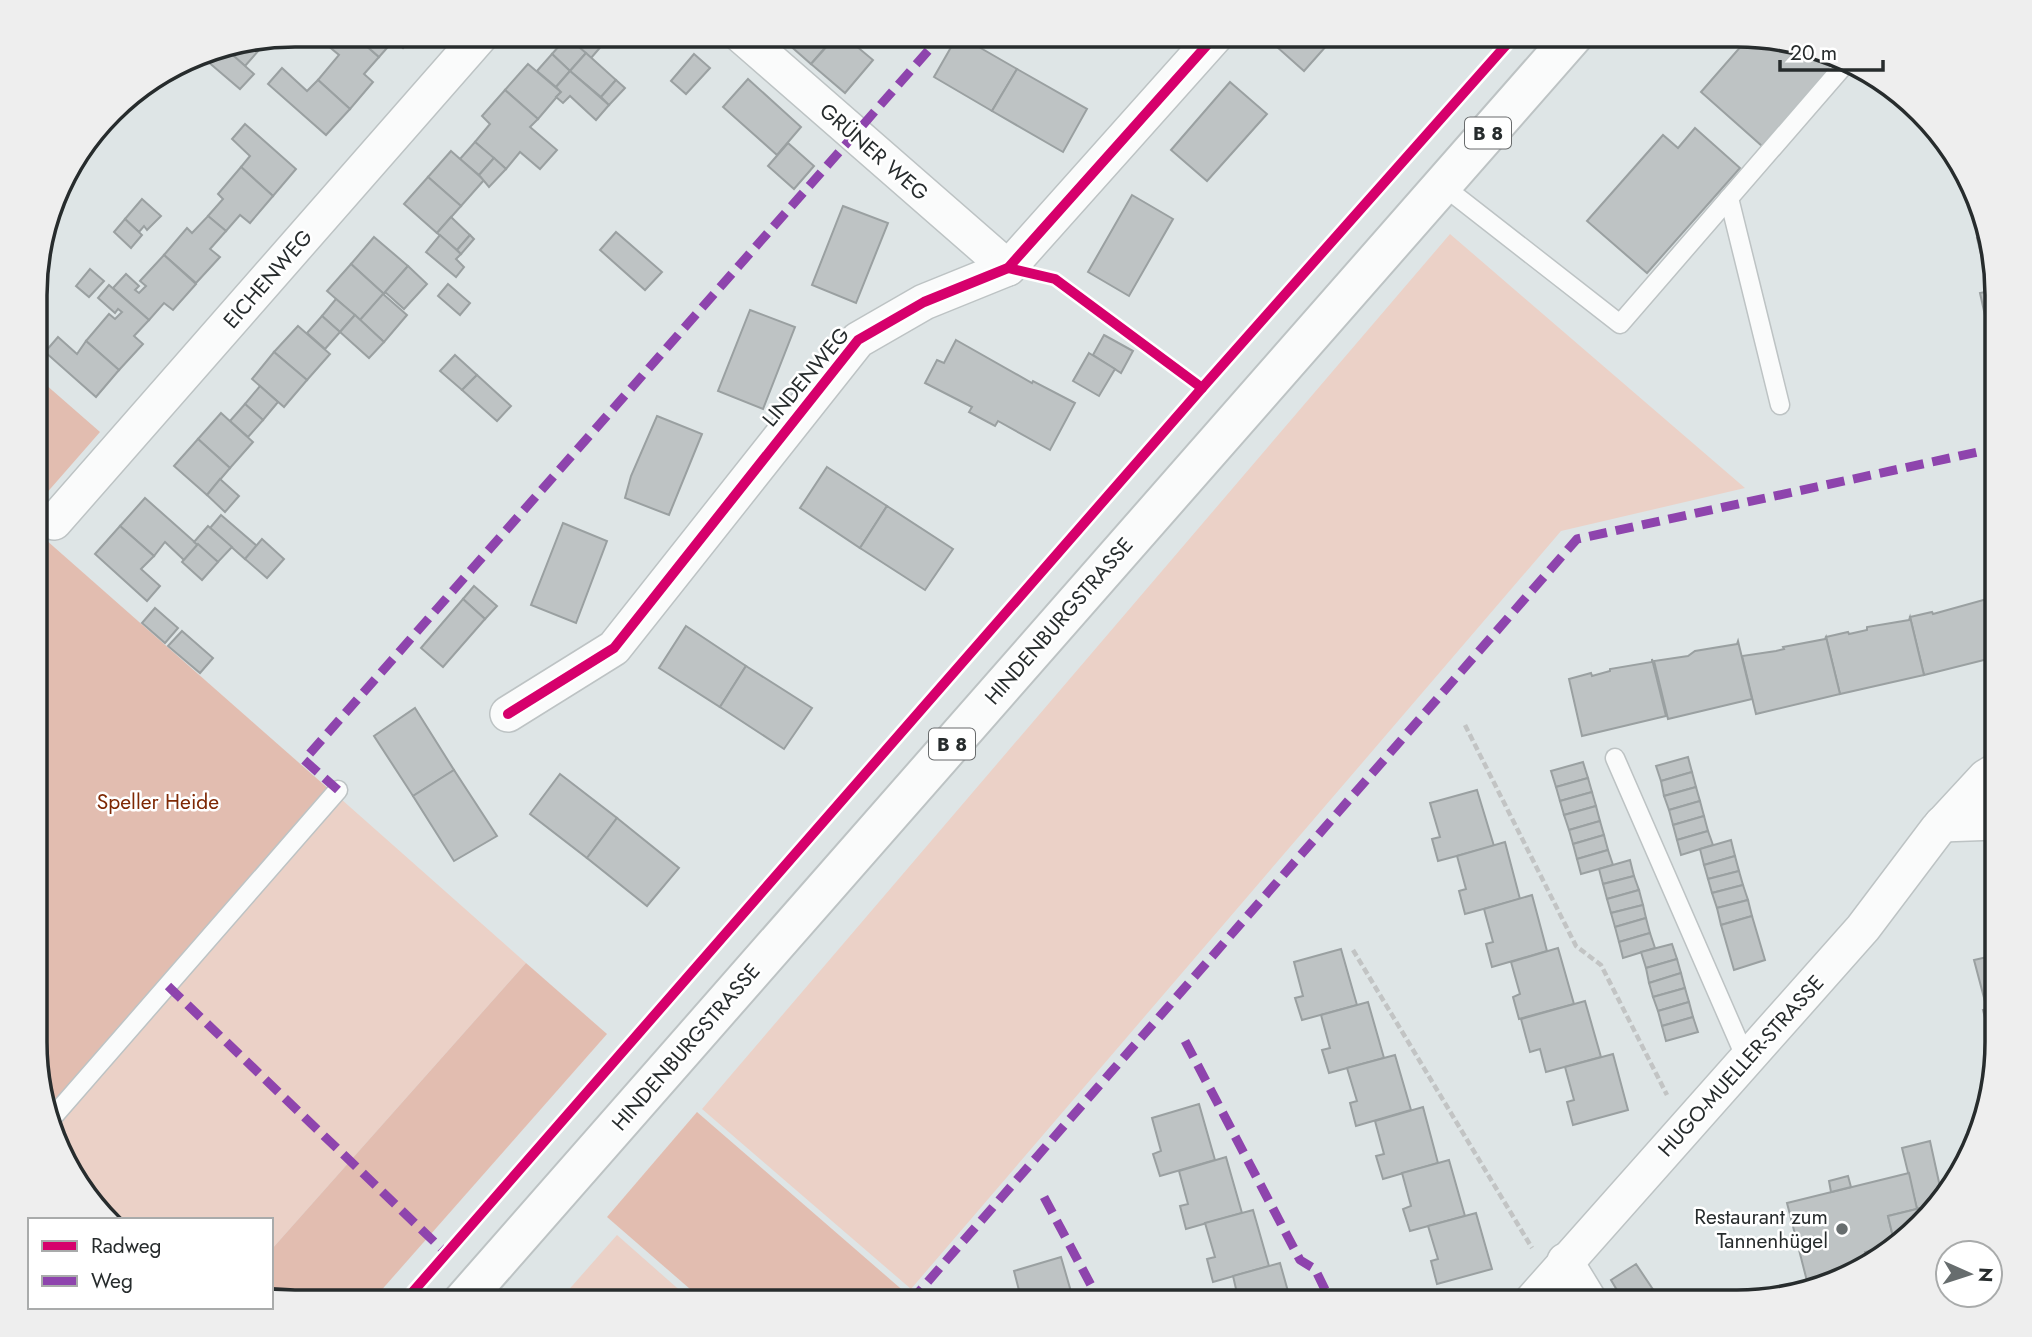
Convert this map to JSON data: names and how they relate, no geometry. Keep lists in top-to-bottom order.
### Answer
{
  "streets": {
    "main road": ["B 8", "HINDENBURGSTRASSE"],
    "street": [
      "GRÜNER WEG",
      "EICHENWEG",
      "LINDENWEG",
      "HUGO-MUELLER-STRASSE"
    ]
  },
  "crossings": [
    ["GRÜNER WEG", "LINDENWEG"]
  ],
  "parks": ["Speller Heide"],
  "places": ["Restaurant zum Tannenhügel"],
  "legend": ["Radweg", "Weg"],
  "scale_bar": "20 m",
  "north": "right"
}
